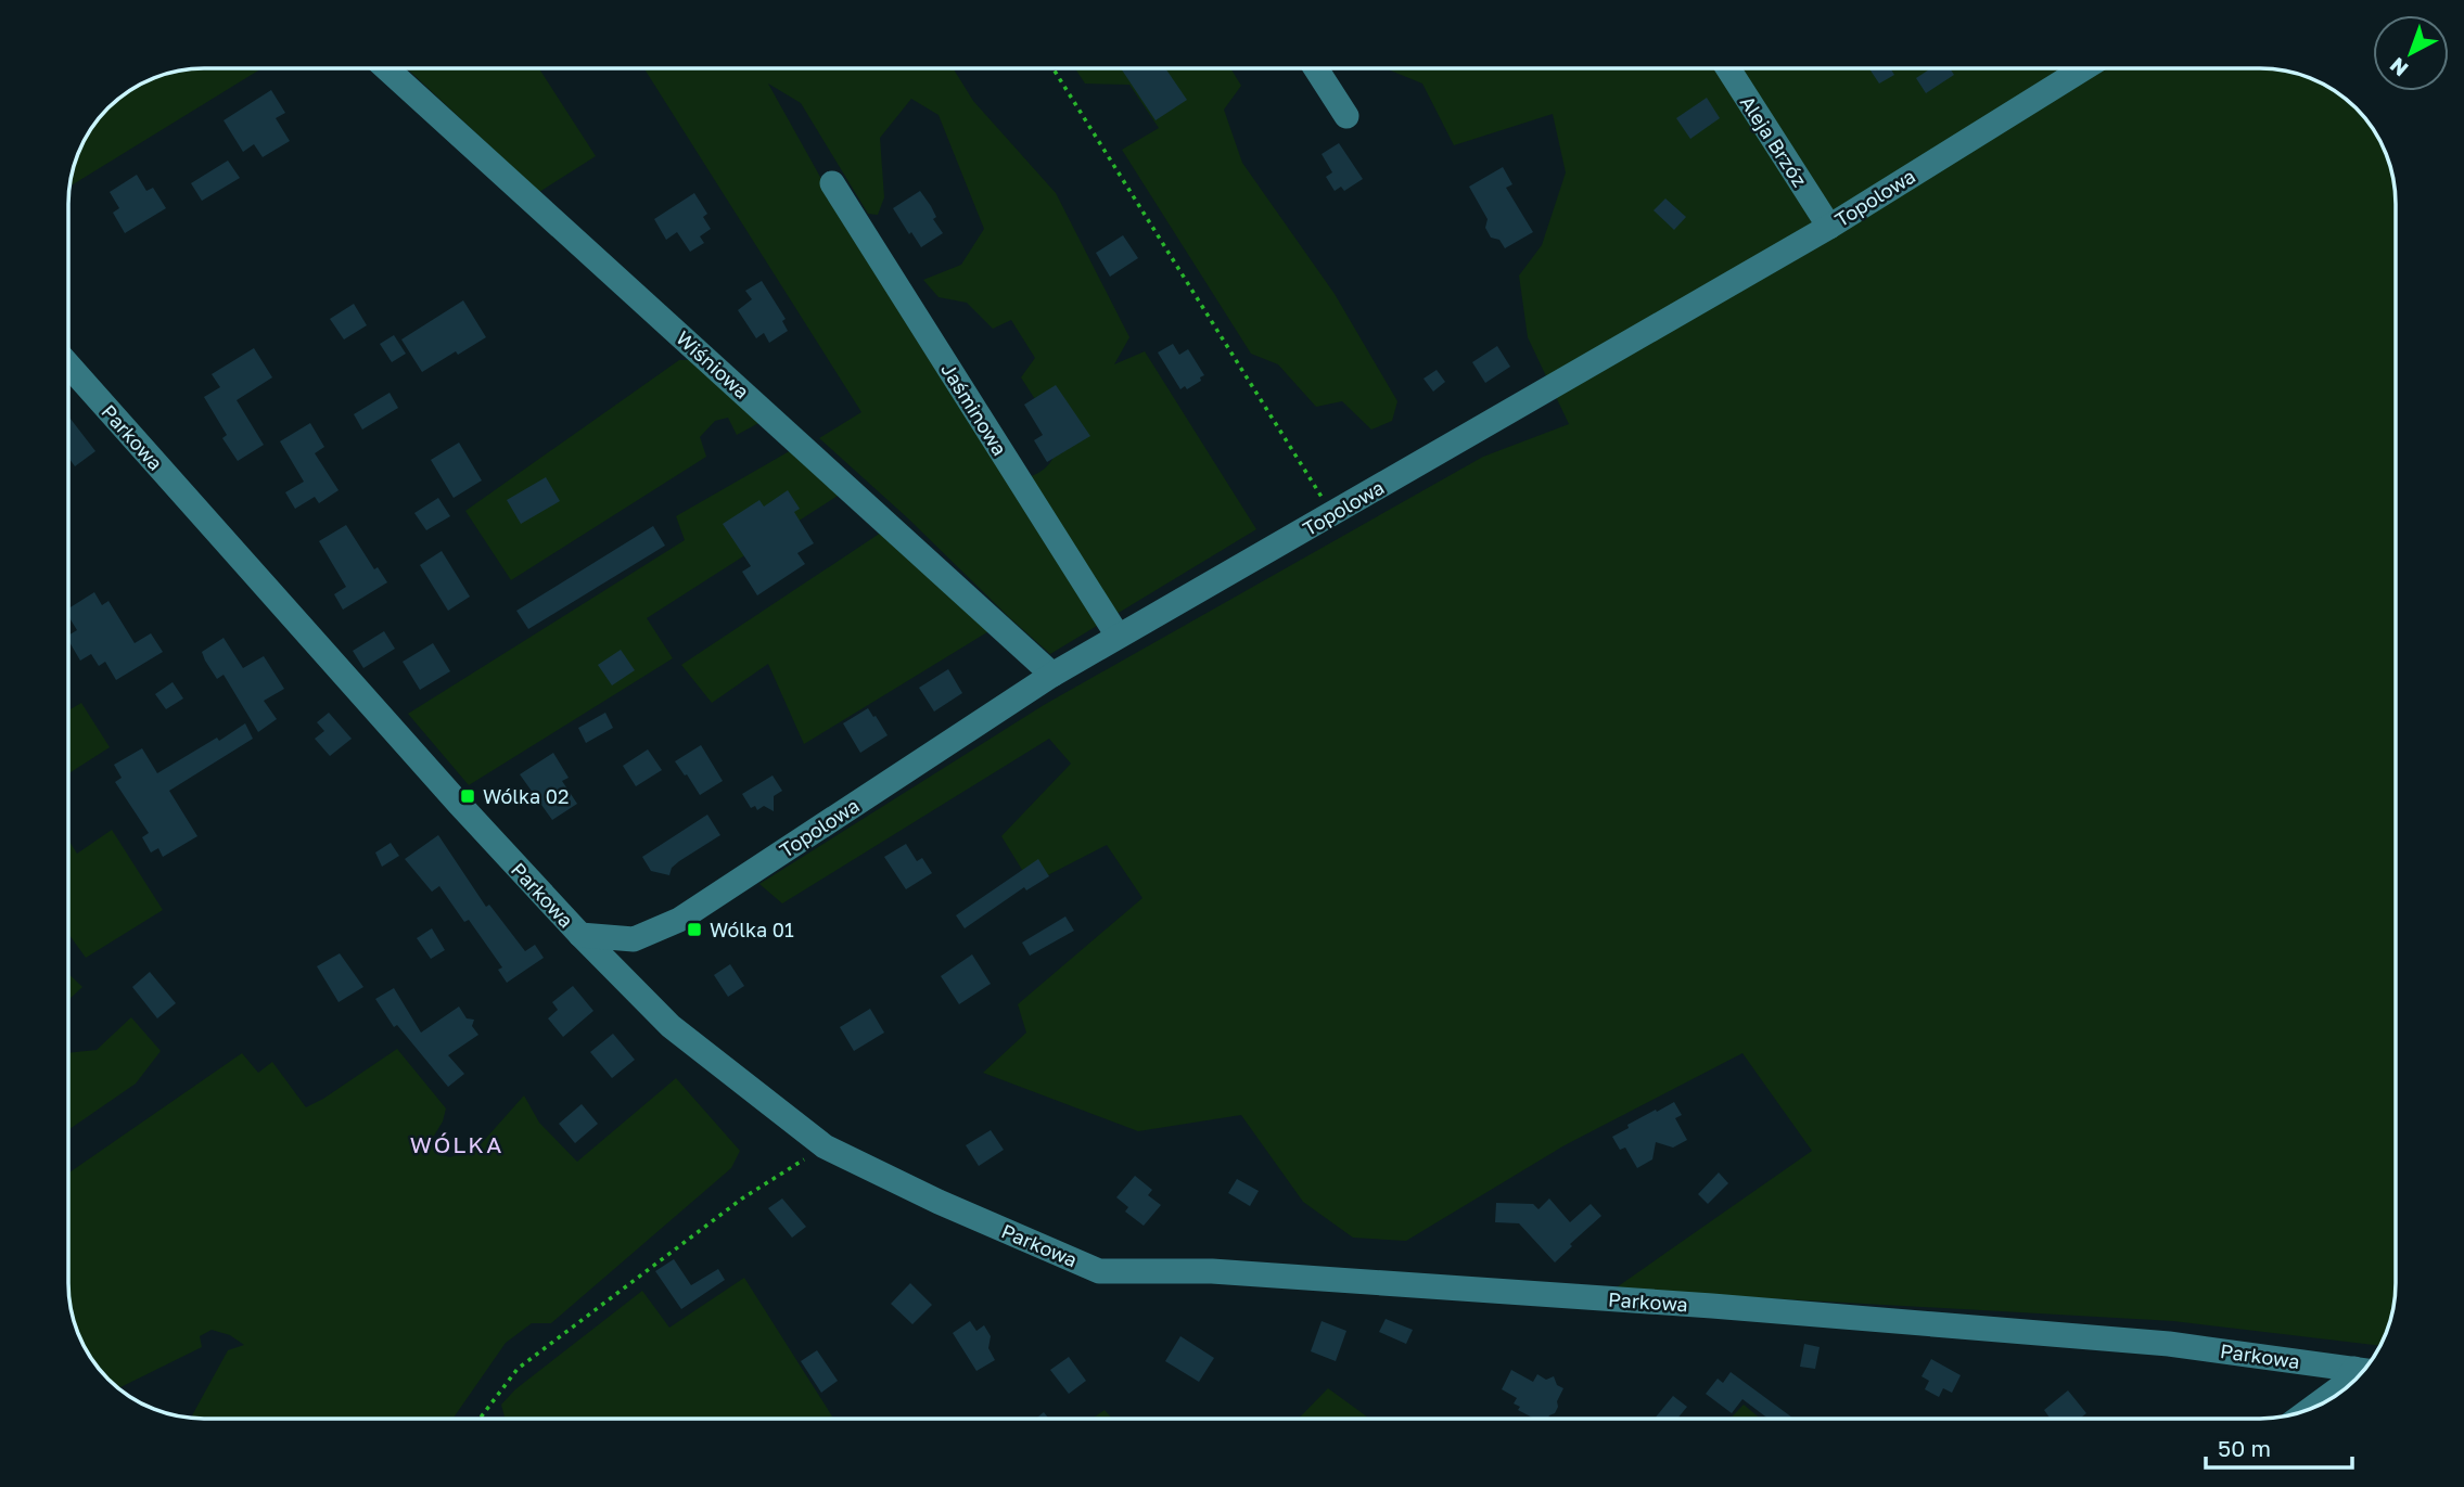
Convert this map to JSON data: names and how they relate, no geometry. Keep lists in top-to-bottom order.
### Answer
{
  "streets": {
    "street": [
      "Aleja Brzóz",
      "Topolowa",
      "Wiśniowa",
      "Jaśminowa",
      "Parkowa"
    ]
  },
  "crossings": [
    ["Aleja Brzóz", "Topolowa"],
    ["Topolowa", "Wiśniowa"],
    ["Topolowa", "Jaśminowa"],
    ["Topolowa", "Parkowa"]
  ],
  "districts": ["WÓLKA"],
  "places": {
    "transit": ["Wólka 02", "Wólka 01"]
  },
  "scale_bar": "50 m",
  "north": "bottom left"
}
